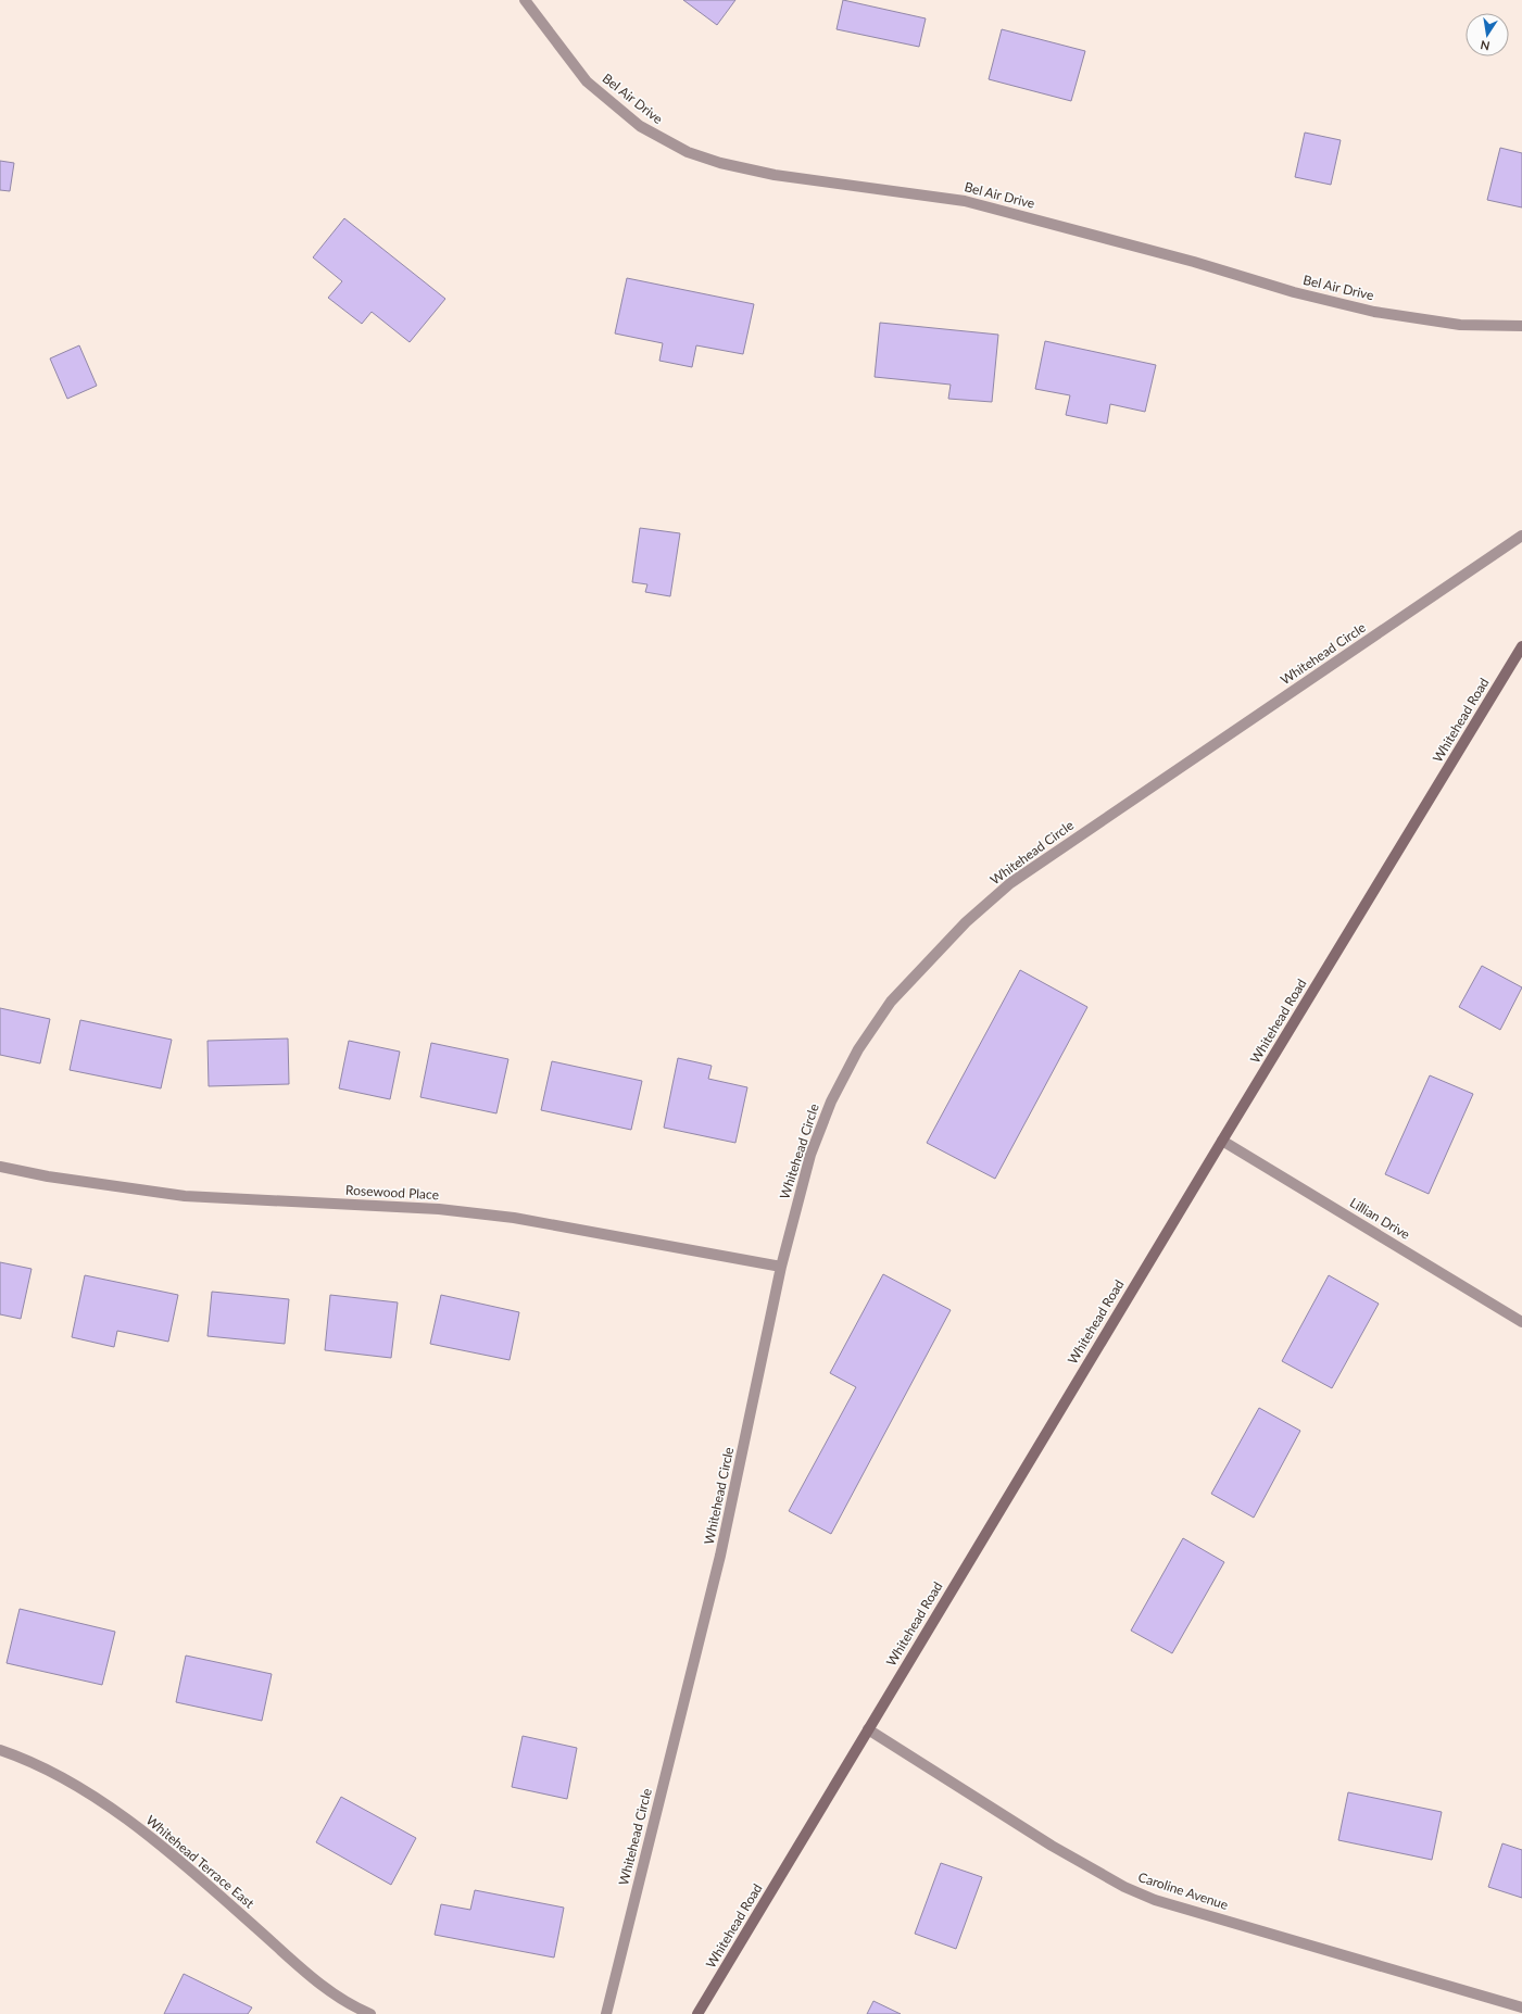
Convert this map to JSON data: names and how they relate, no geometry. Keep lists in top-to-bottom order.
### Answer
{
  "streets": {
    "main road": ["Whitehead Road"],
    "street": [
      "Bel Air Drive",
      "Whitehead Circle",
      "Rosewood Place",
      "Lillian Drive",
      "Whitehead Terrace East",
      "Caroline Avenue"
    ]
  },
  "crossings": [
    ["Whitehead Circle", "Rosewood Place"],
    ["Whitehead Road", "Lillian Drive"],
    ["Whitehead Road", "Caroline Avenue"]
  ],
  "north": "bottom"
}
